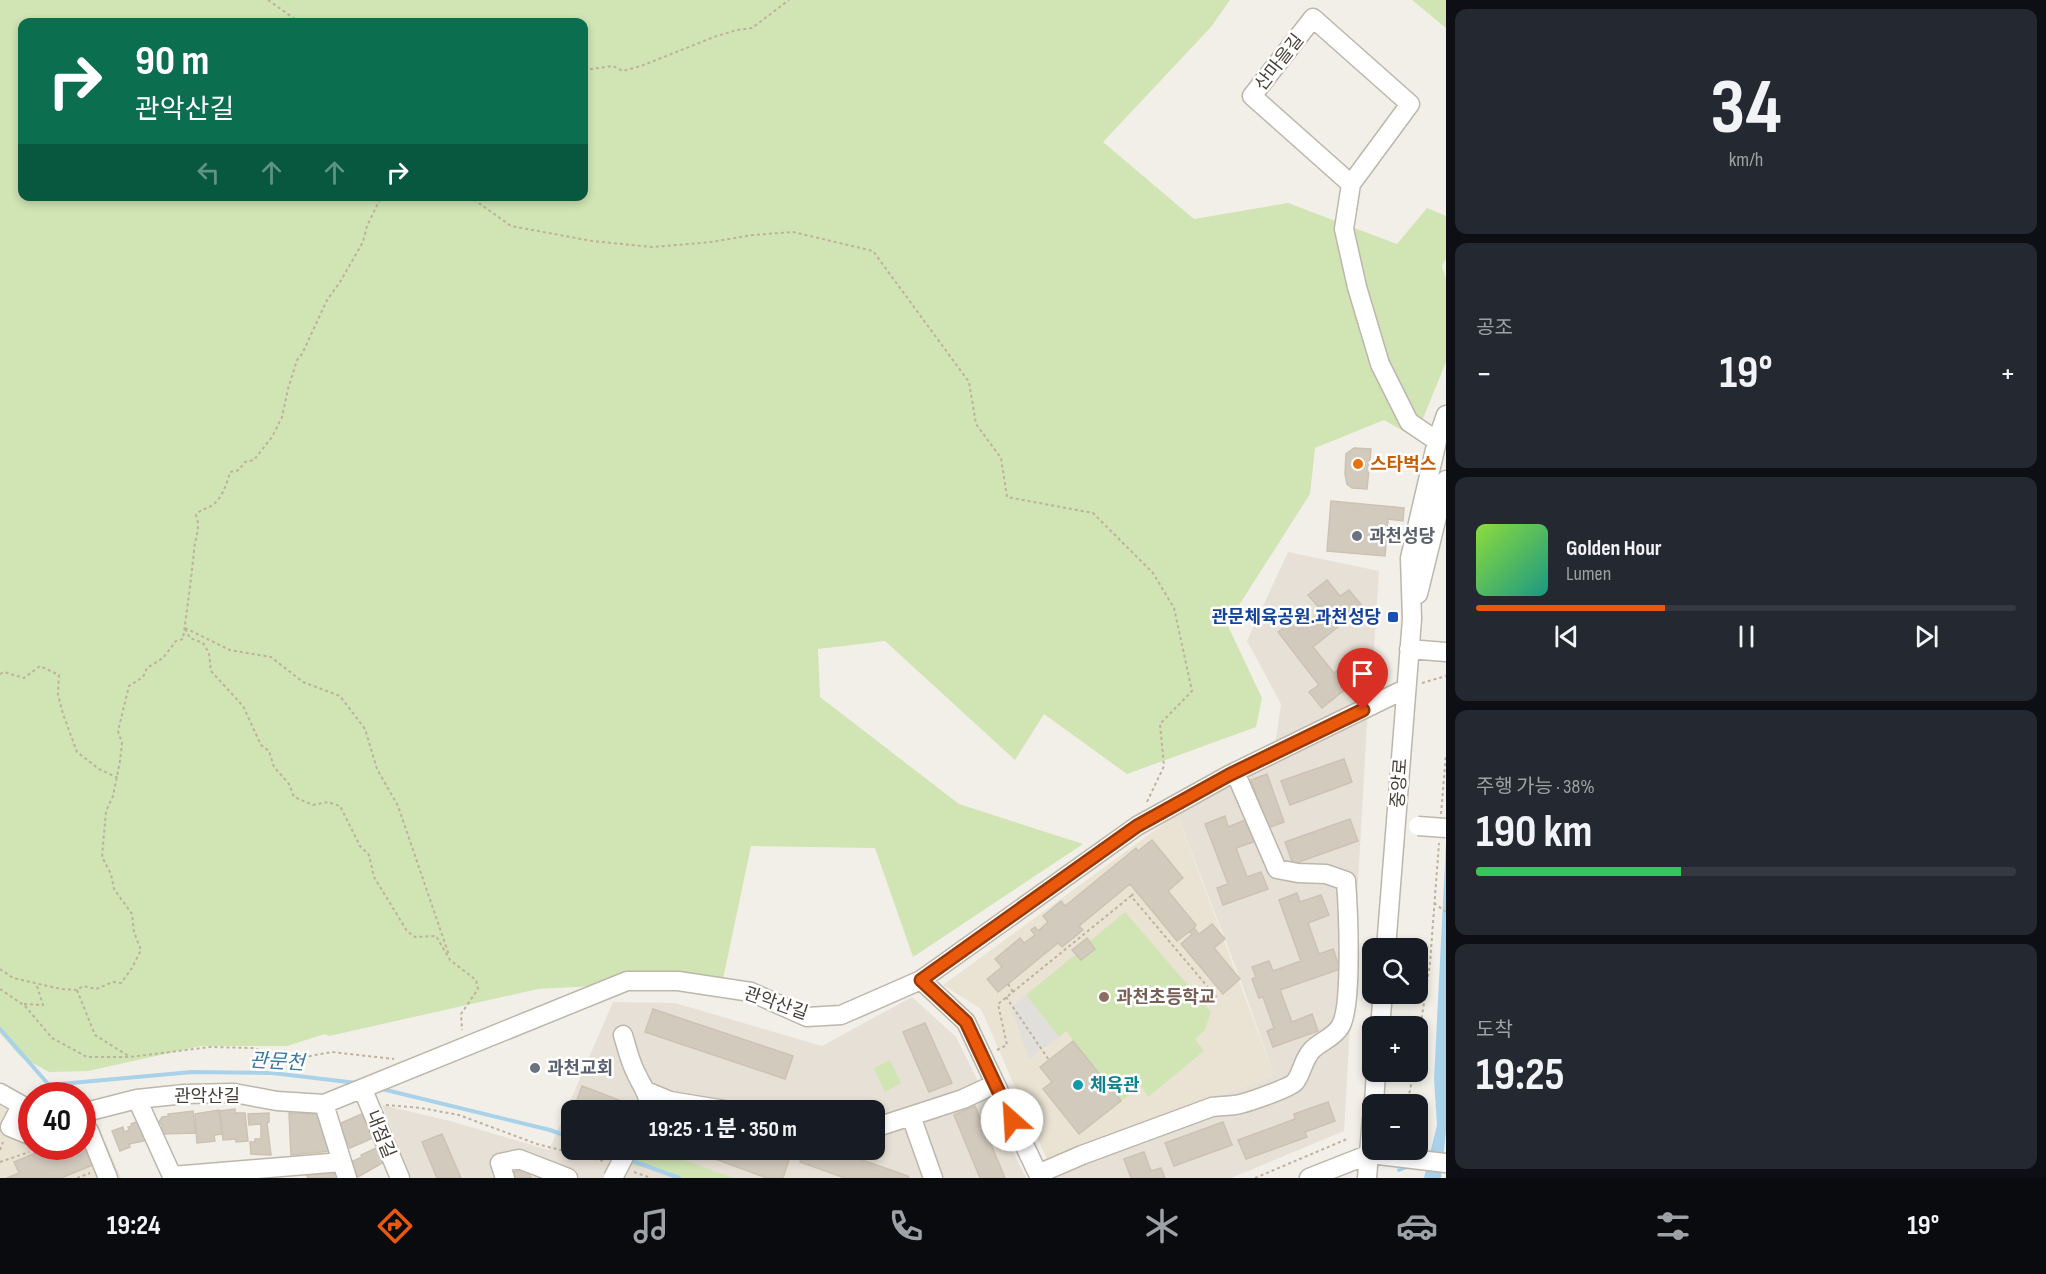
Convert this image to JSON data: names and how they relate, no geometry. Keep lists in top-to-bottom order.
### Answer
{
  "streets": {
    "street": [
      "산마을길",
      "중앙로",
      "관악산길",
      "내점길"
    ]
  },
  "crossings": [
    ["산마을길", "중앙로"],
    ["중앙로", "관악산길"],
    ["관악산길", "내점길"]
  ],
  "water": ["관문천"],
  "places": {
    "other": [
      "스타벅스",
      "과천성당",
      "과천초등학교",
      "과천교회",
      "체육관"
    ],
    "transit": ["관문체육공원.과천성당"]
  },
  "page": {
    "tile": [
      ["34", "km/h"],
      "공조",
      ["주행 가능 · 38%", "190 km"],
      ["도착", "19:25"]
    ],
    "turn": ["90 m", "관악산길"],
    "heat": ["−", "19°", "+"],
    "song": ["Golden Hour", "Lumen"],
    "map_buttons": ["+", "−"],
    "limit": "40",
    "trip": "19:25 · 1 분 · 350 m",
    "tabs": ["19:24", "19°"]
  }
}
